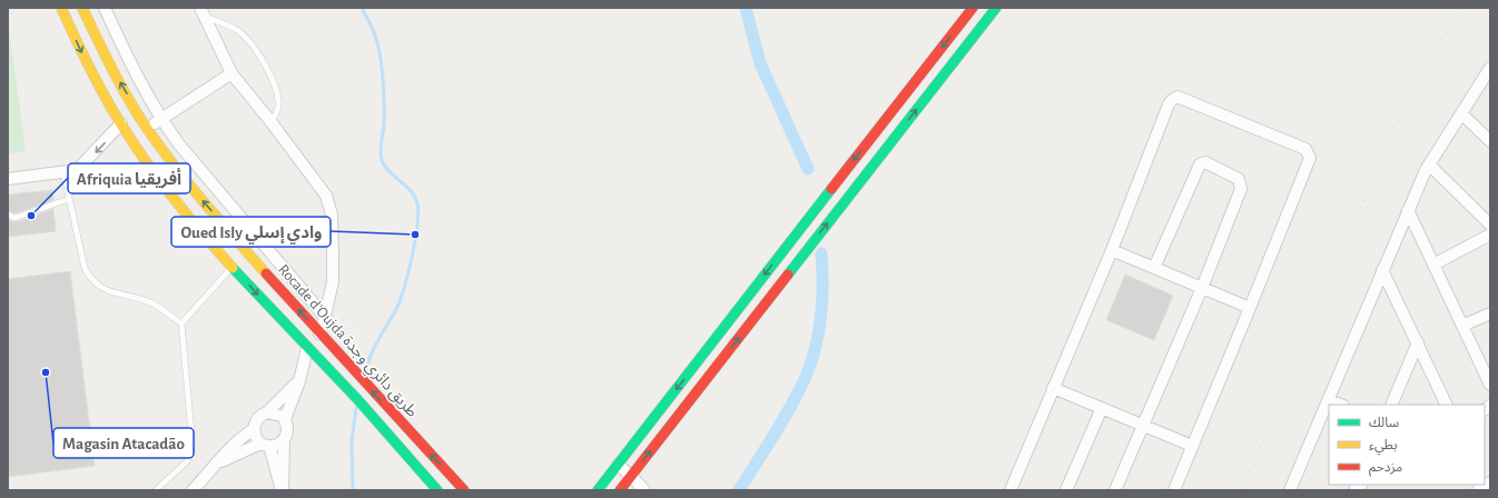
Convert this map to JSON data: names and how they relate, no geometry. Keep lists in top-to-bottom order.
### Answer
{
  "streets": {
    "main road": ["Rocade d'Oujda طريق دائري وجدة"]
  },
  "places": ["Afriquia أفريقيا", "Oued Isly وادي إسلي", "Magasin Atacadão"],
  "legend": ["سالك", "بطيء", "مزدحم"]
}
